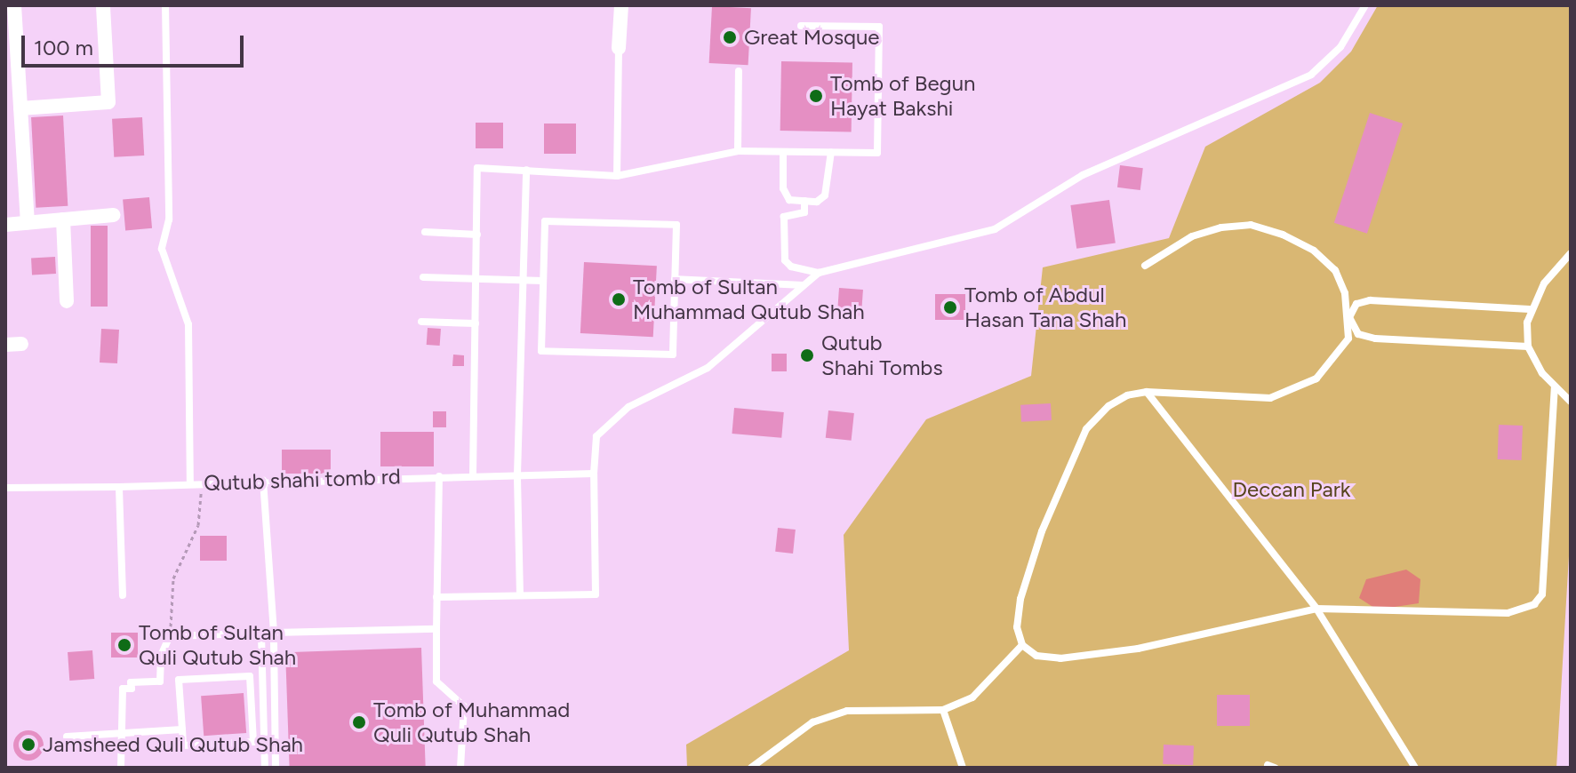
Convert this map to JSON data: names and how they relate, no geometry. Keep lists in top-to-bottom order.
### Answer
{
  "streets": {
    "lane": ["Qutub shahi tomb rd"]
  },
  "parks": ["Deccan Park"],
  "places": [
    "Great Mosque",
    "Tomb of Begun Hayat Bakshi",
    "Tomb of Sultan Muhammad Qutub Shah",
    "Tomb of Abdul Hasan Tana Shah",
    "Qutub Shahi Tombs",
    "Tomb of Sultan Quli Qutub Shah",
    "Tomb of Muhammad Quli Qutub Shah",
    "Jamsheed Quli Qutub Shah"
  ],
  "scale_bar": "100 m"
}
